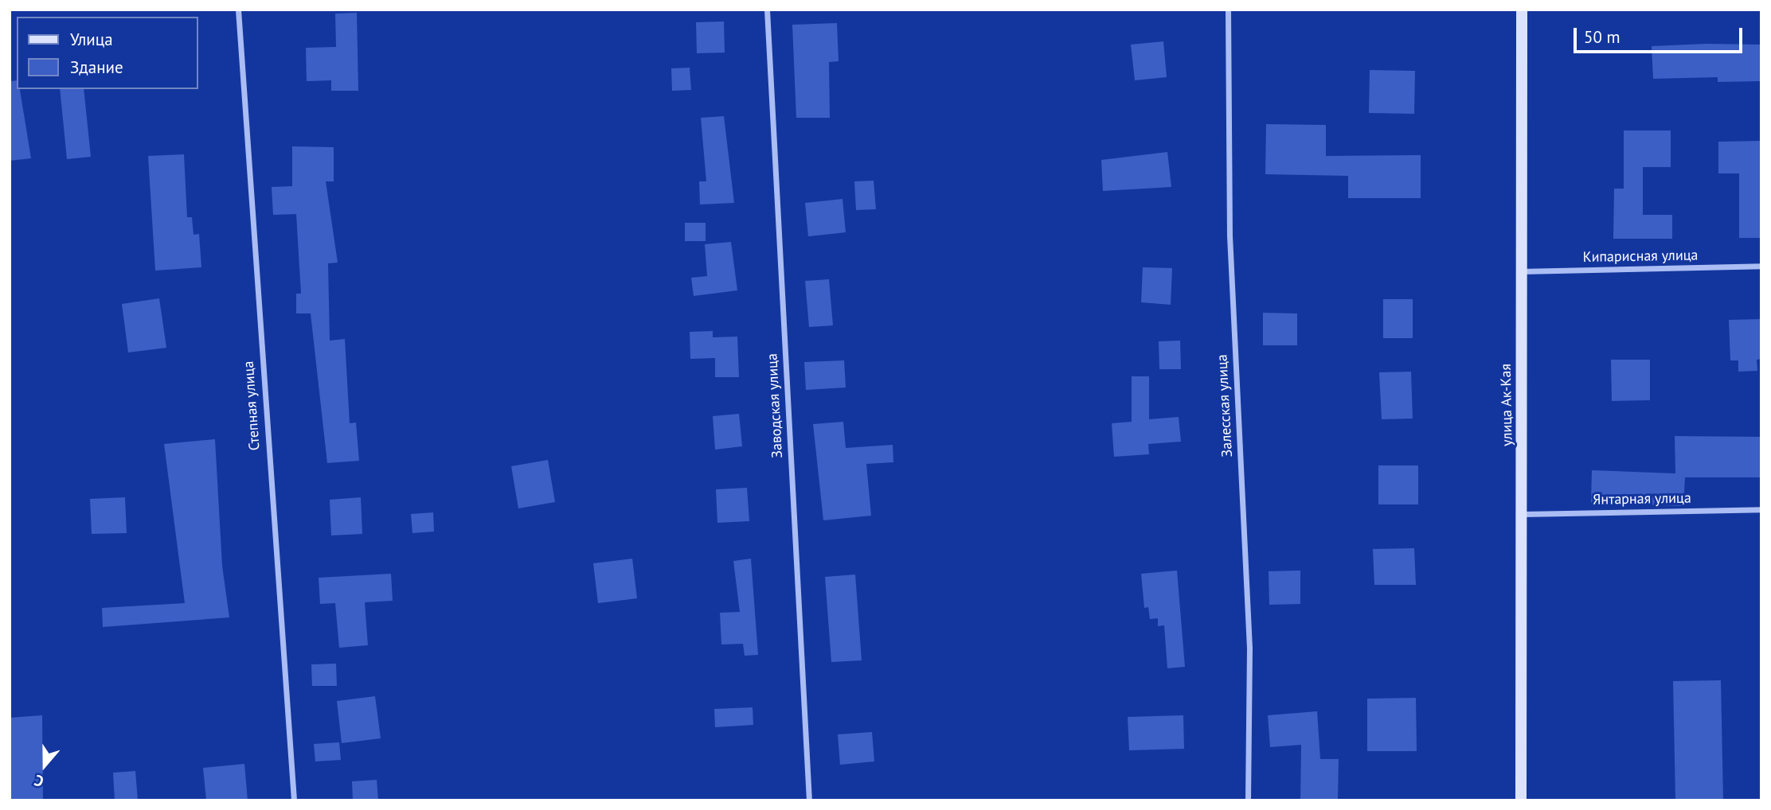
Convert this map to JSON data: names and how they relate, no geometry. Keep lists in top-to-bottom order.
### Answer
{
  "streets": {
    "main road": ["улица Ак-Кая"],
    "street": [
      "Кипарисная улица",
      "Степная улица",
      "Заводская улица",
      "Залесская улица",
      "Янтарная улица"
    ]
  },
  "crossings": [
    ["Кипарисная улица", "улица Ак-Кая"],
    ["улица Ак-Кая", "Янтарная улица"]
  ],
  "legend": ["Улица", "Здание"],
  "scale_bar": "50 m",
  "north": "bottom"
}
